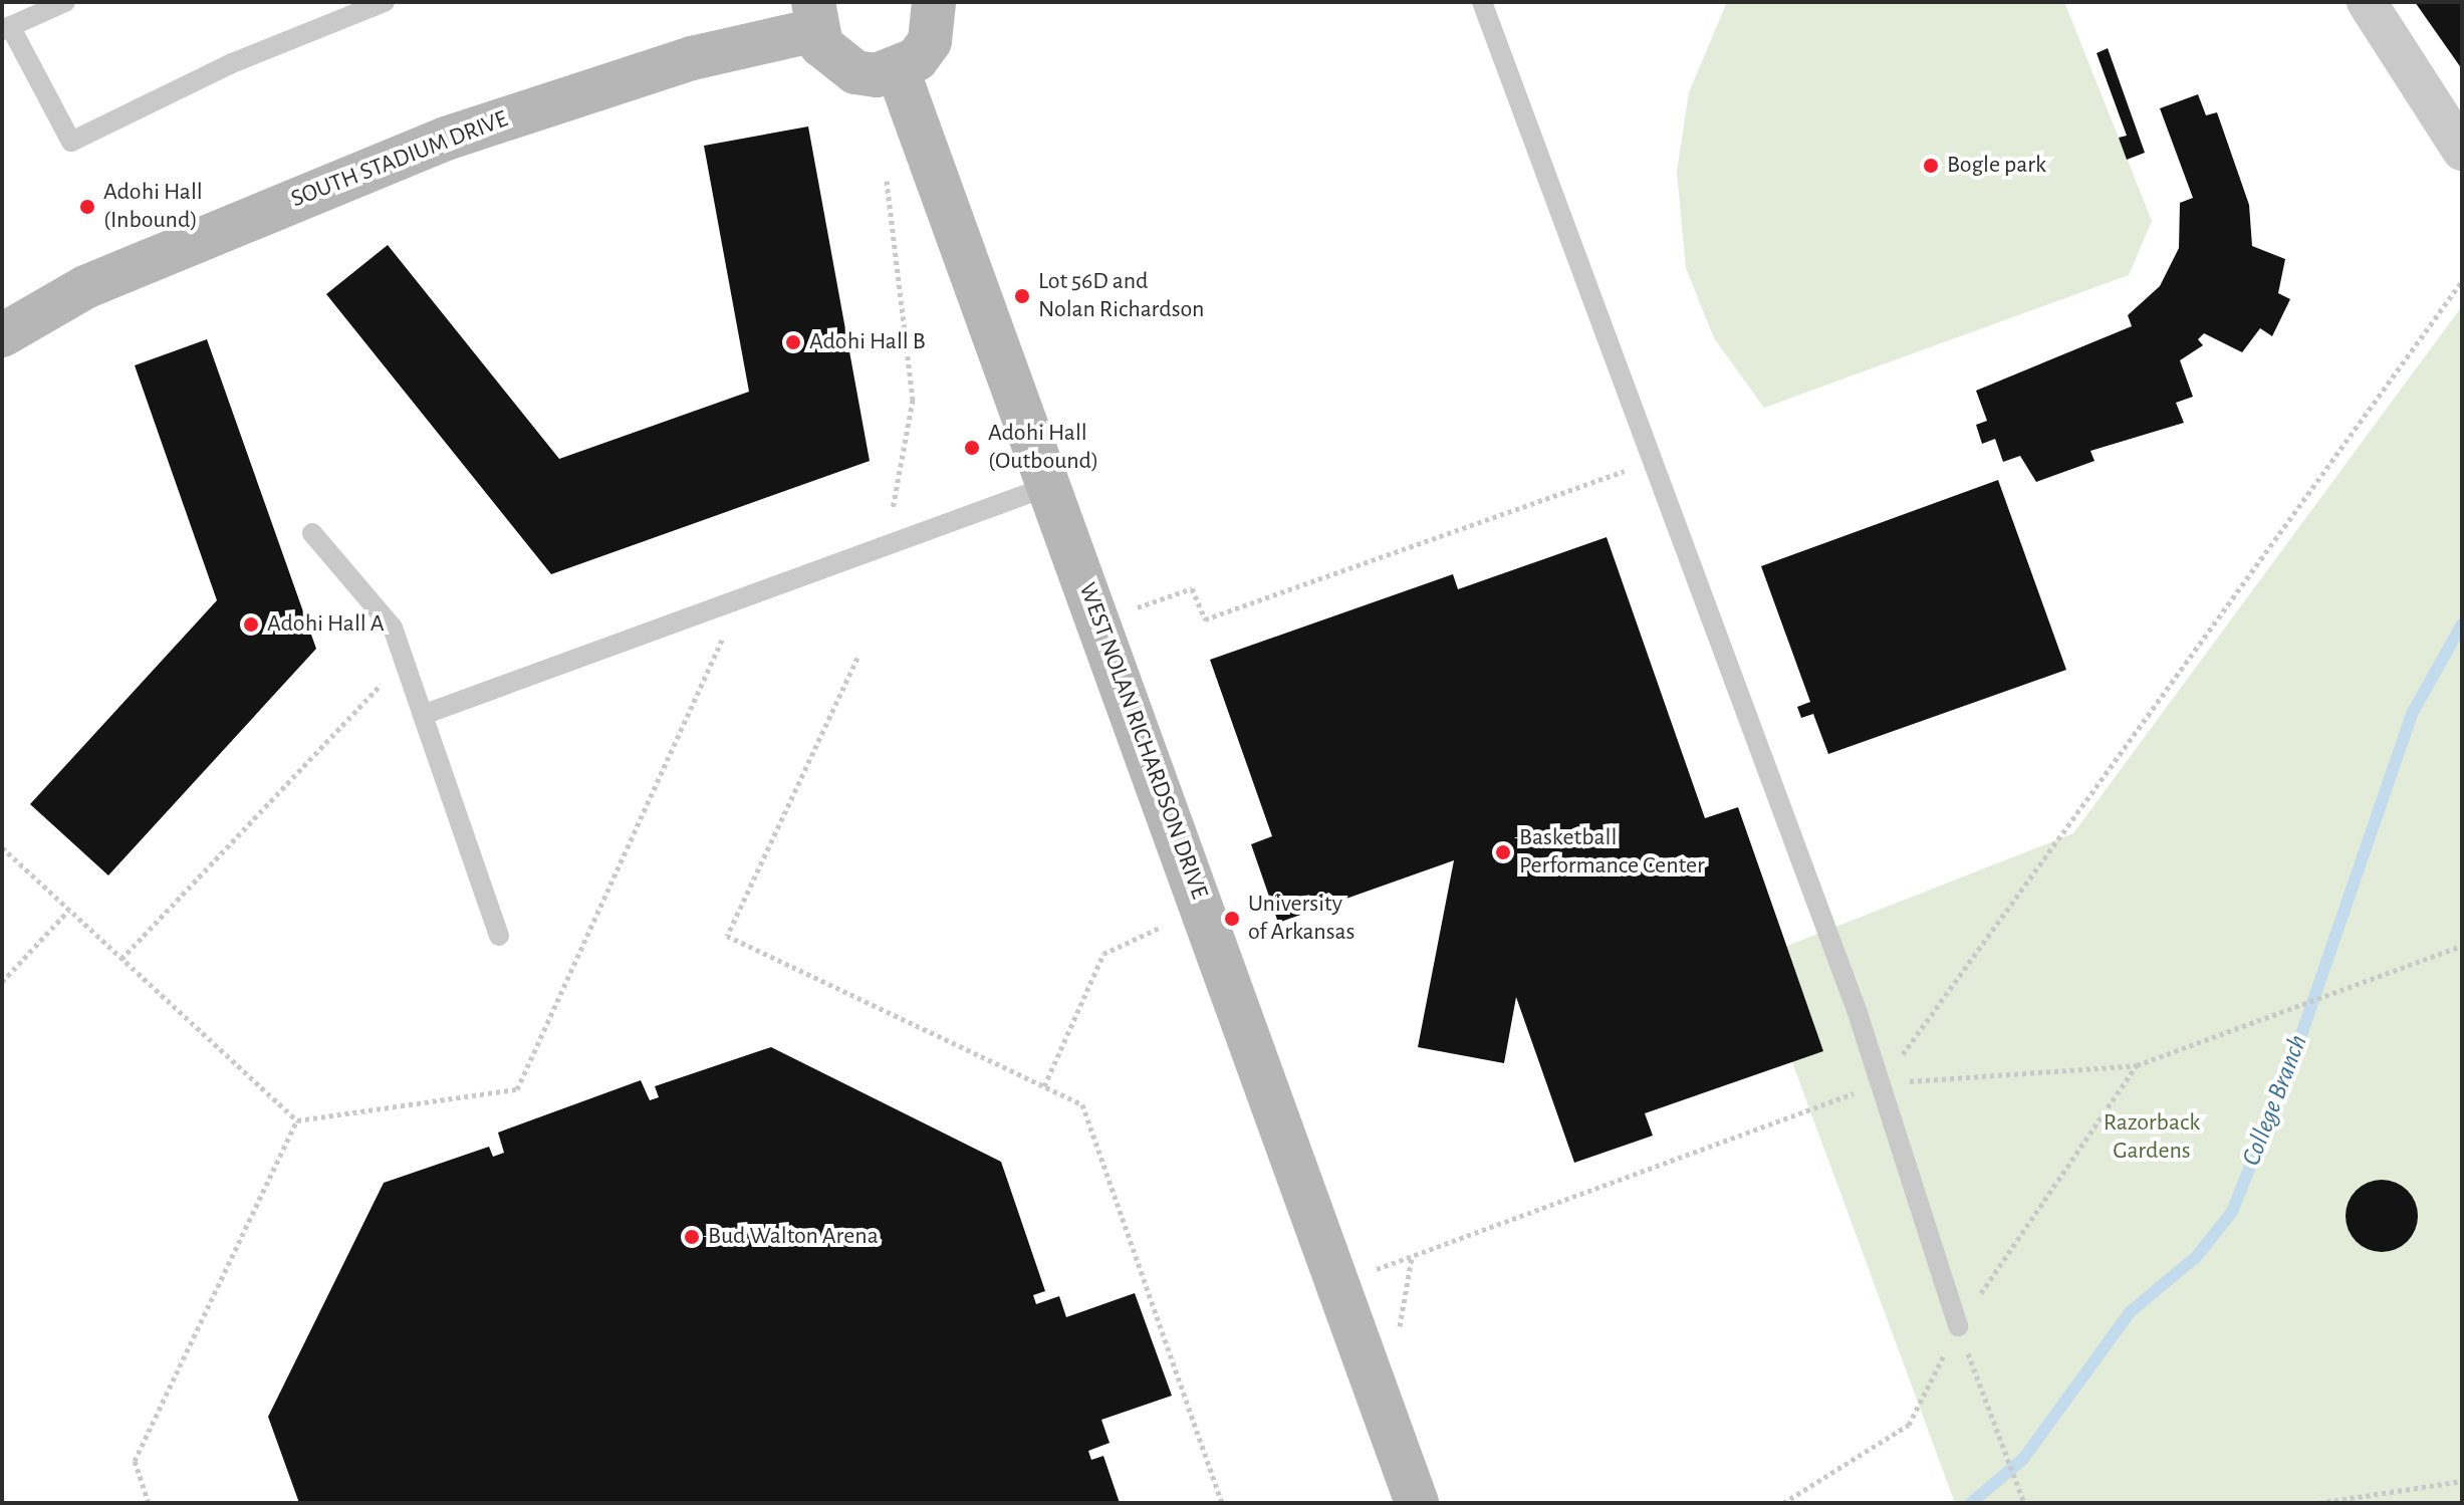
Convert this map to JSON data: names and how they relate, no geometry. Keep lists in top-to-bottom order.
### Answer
{
  "streets": {
    "street": ["SOUTH STADIUM DRIVE", "WEST NOLAN RICHARDSON DRIVE"]
  },
  "water": ["College Branch"],
  "parks": ["Razorback Gardens"],
  "places": [
    "Bogle park",
    "Adohi Hall (Inbound)",
    "Lot 56D and Nolan Richardson",
    "Adohi Hall B",
    "Adohi Hall (Outbound)",
    "Adohi Hall A",
    "Basketball Performance Center",
    "University of Arkansas",
    "Bud Walton Arena"
  ]
}
